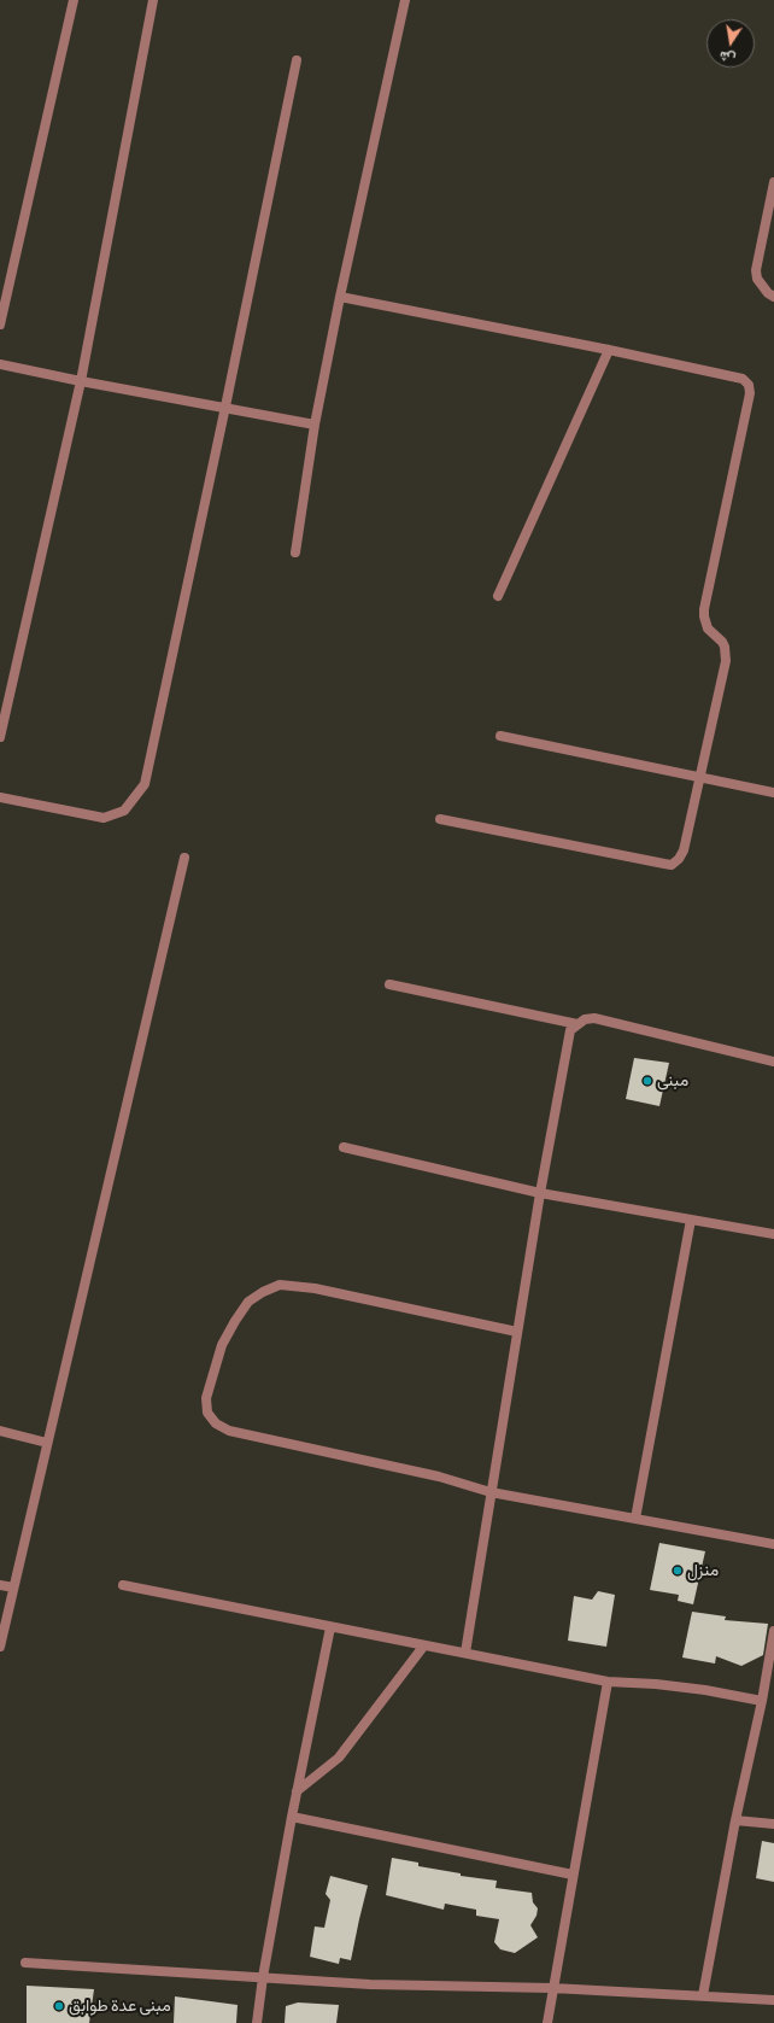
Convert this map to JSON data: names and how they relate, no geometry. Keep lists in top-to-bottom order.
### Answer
{
  "places": ["مبنى", "منزل", "مبنى عدة طوابق"],
  "north": "bottom"
}
